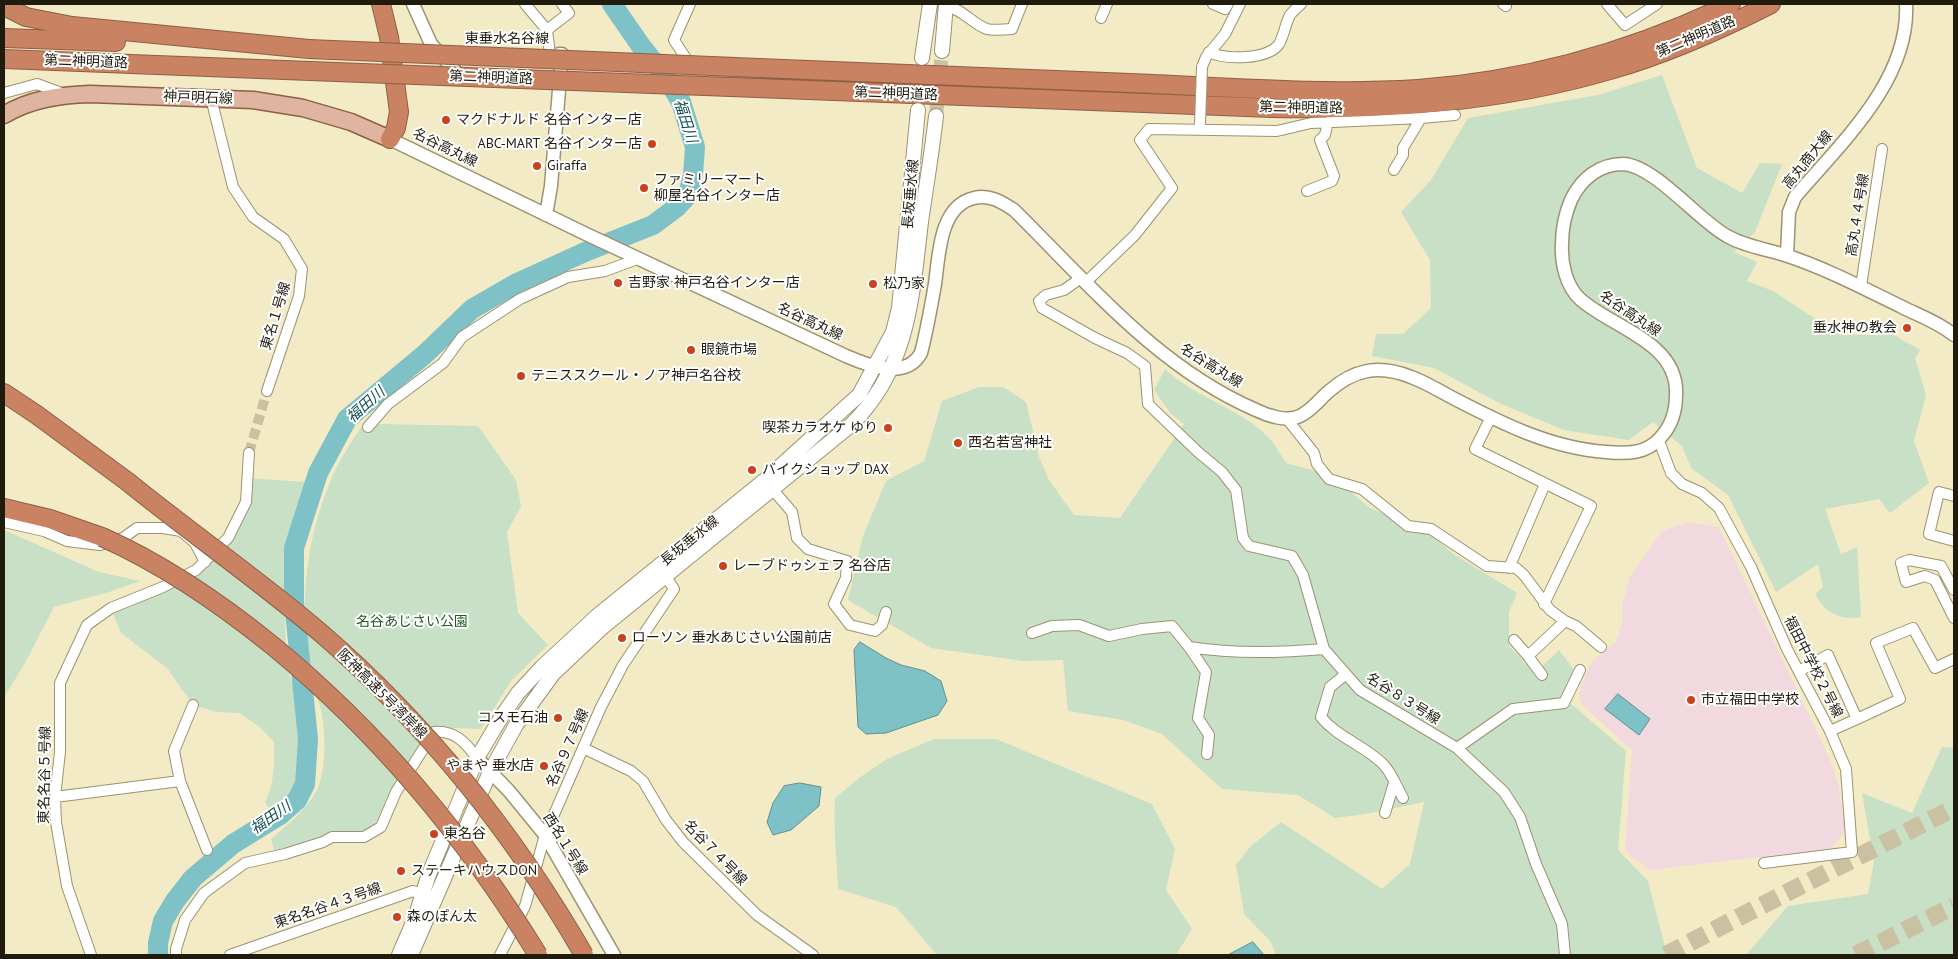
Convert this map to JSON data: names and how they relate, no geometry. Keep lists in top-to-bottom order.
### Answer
{
  "streets": {
    "highway": ["第二神明道路", "阪神高速5号湾岸線"],
    "main road": ["神戸明石線", "長坂垂水線"],
    "street": [
      "東垂水名谷線",
      "名谷高丸線",
      "高丸商大線",
      "高丸４４号線",
      "東名１号線",
      "福田中学校２号線",
      "名谷８３号線",
      "名谷９７号線",
      "東名名谷５号線",
      "西名１号線",
      "名谷７４号線",
      "東名名谷４３号線"
    ]
  },
  "crossings": [
    ["東垂水名谷線", "名谷高丸線"],
    ["神戸明石線", "名谷高丸線"],
    ["神戸明石線", "東名１号線"],
    ["名谷高丸線", "高丸商大線"],
    ["名谷高丸線", "長坂垂水線"],
    ["名谷高丸線", "福田中学校２号線"],
    ["長坂垂水線", "名谷９７号線"],
    ["長坂垂水線", "西名１号線"],
    ["長坂垂水線", "東名名谷４３号線"],
    ["名谷９７号線", "西名１号線"],
    ["名谷９７号線", "名谷７４号線"]
  ],
  "water": ["福田川"],
  "parks": ["名谷あじさい公園"],
  "places": [
    "マクドナルド 名谷インター店",
    "ABC-MART 名谷インター店",
    "Giraffa",
    "ファミリーマート 柳屋名谷インター店",
    "吉野家 神戸名谷インター店",
    "松乃家",
    "垂水神の教会",
    "眼鏡市場",
    "テニススクール・ノア神戸名谷校",
    "喫茶カラオケ ゆり",
    "西名若宮神社",
    "バイクショップ DAX",
    "レーブドゥシェフ 名谷店",
    "ローソン 垂水あじさい公園前店",
    "市立福田中学校",
    "コスモ石油",
    "やまや 垂水店",
    "東名谷",
    "ステーキハウスDON",
    "森のぽん太"
  ]
}
